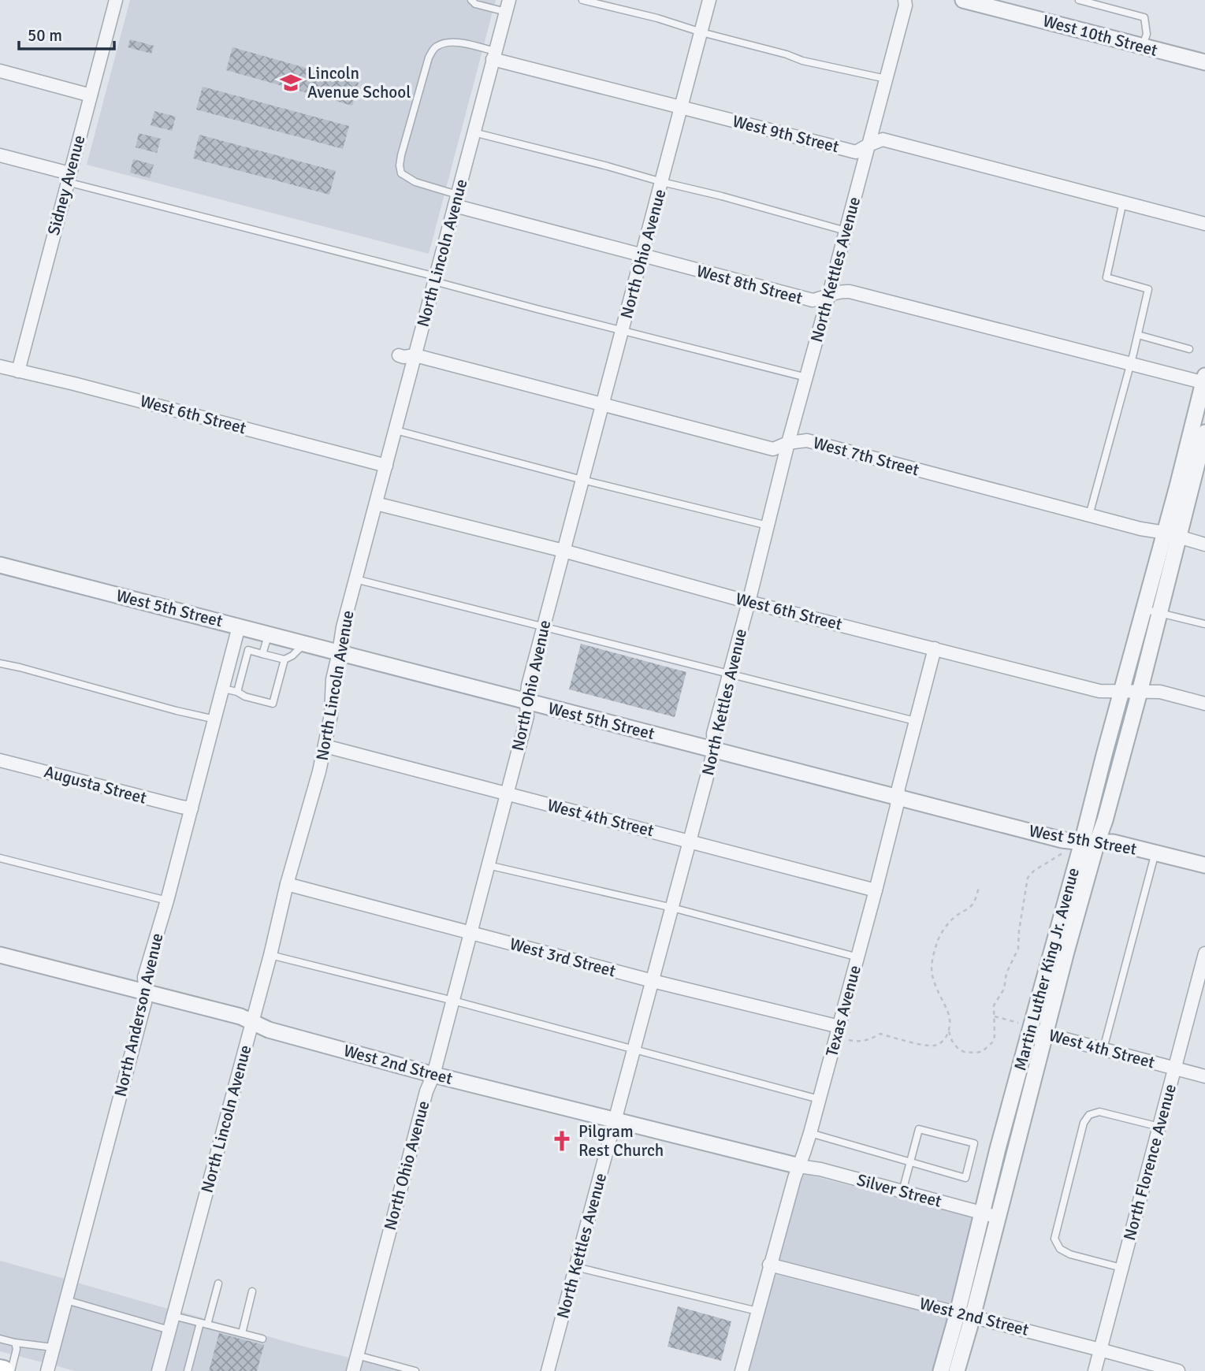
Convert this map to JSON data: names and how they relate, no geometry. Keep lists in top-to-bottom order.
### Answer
{
  "streets": {
    "street": [
      "West 10th Street",
      "West 9th Street",
      "Sidney Avenue",
      "North Lincoln Avenue",
      "North Ohio Avenue",
      "North Kettles Avenue",
      "West 8th Street",
      "West 6th Street",
      "West 7th Street",
      "West 5th Street",
      "Augusta Street",
      "West 4th Street",
      "West 3rd Street",
      "Martin Luther King Jr. Avenue",
      "Texas Avenue",
      "North Anderson Avenue",
      "West 2nd Street",
      "North Florence Avenue",
      "Silver Street"
    ]
  },
  "crossings": [
    ["West 9th Street", "North Lincoln Avenue"],
    ["West 9th Street", "North Ohio Avenue"],
    ["West 9th Street", "North Kettles Avenue"],
    ["Sidney Avenue", "West 6th Street"],
    ["North Lincoln Avenue", "West 8th Street"],
    ["North Lincoln Avenue", "West 6th Street"],
    ["North Lincoln Avenue", "West 7th Street"],
    ["North Lincoln Avenue", "West 5th Street"],
    ["North Lincoln Avenue", "West 4th Street"],
    ["North Lincoln Avenue", "West 3rd Street"],
    ["North Lincoln Avenue", "West 2nd Street"],
    ["North Ohio Avenue", "West 8th Street"],
    ["North Ohio Avenue", "West 6th Street"],
    ["North Ohio Avenue", "West 7th Street"],
    ["North Ohio Avenue", "West 5th Street"],
    ["North Ohio Avenue", "West 4th Street"],
    ["North Ohio Avenue", "West 3rd Street"],
    ["North Ohio Avenue", "West 2nd Street"],
    ["North Kettles Avenue", "West 8th Street"],
    ["North Kettles Avenue", "West 6th Street"],
    ["North Kettles Avenue", "West 7th Street"],
    ["North Kettles Avenue", "West 5th Street"],
    ["North Kettles Avenue", "West 4th Street"],
    ["North Kettles Avenue", "West 3rd Street"],
    ["North Kettles Avenue", "West 2nd Street"],
    ["West 8th Street", "Martin Luther King Jr. Avenue"],
    ["West 6th Street", "Martin Luther King Jr. Avenue"],
    ["West 6th Street", "Texas Avenue"],
    ["West 7th Street", "Martin Luther King Jr. Avenue"],
    ["West 5th Street", "Martin Luther King Jr. Avenue"],
    ["West 5th Street", "Texas Avenue"],
    ["West 5th Street", "North Anderson Avenue"],
    ["Augusta Street", "North Anderson Avenue"],
    ["West 4th Street", "Martin Luther King Jr. Avenue"],
    ["West 4th Street", "Texas Avenue"],
    ["West 4th Street", "North Florence Avenue"],
    ["West 3rd Street", "Texas Avenue"],
    ["Martin Luther King Jr. Avenue", "West 2nd Street"],
    ["Martin Luther King Jr. Avenue", "Silver Street"],
    ["Texas Avenue", "West 2nd Street"],
    ["Texas Avenue", "Silver Street"],
    ["North Anderson Avenue", "West 2nd Street"],
    ["West 2nd Street", "North Florence Avenue"],
    ["West 2nd Street", "Silver Street"]
  ],
  "places": {
    "school or university": ["Lincoln Avenue School"],
    "church": ["Pilgram Rest Church"]
  },
  "scale_bar": "50 m"
}
